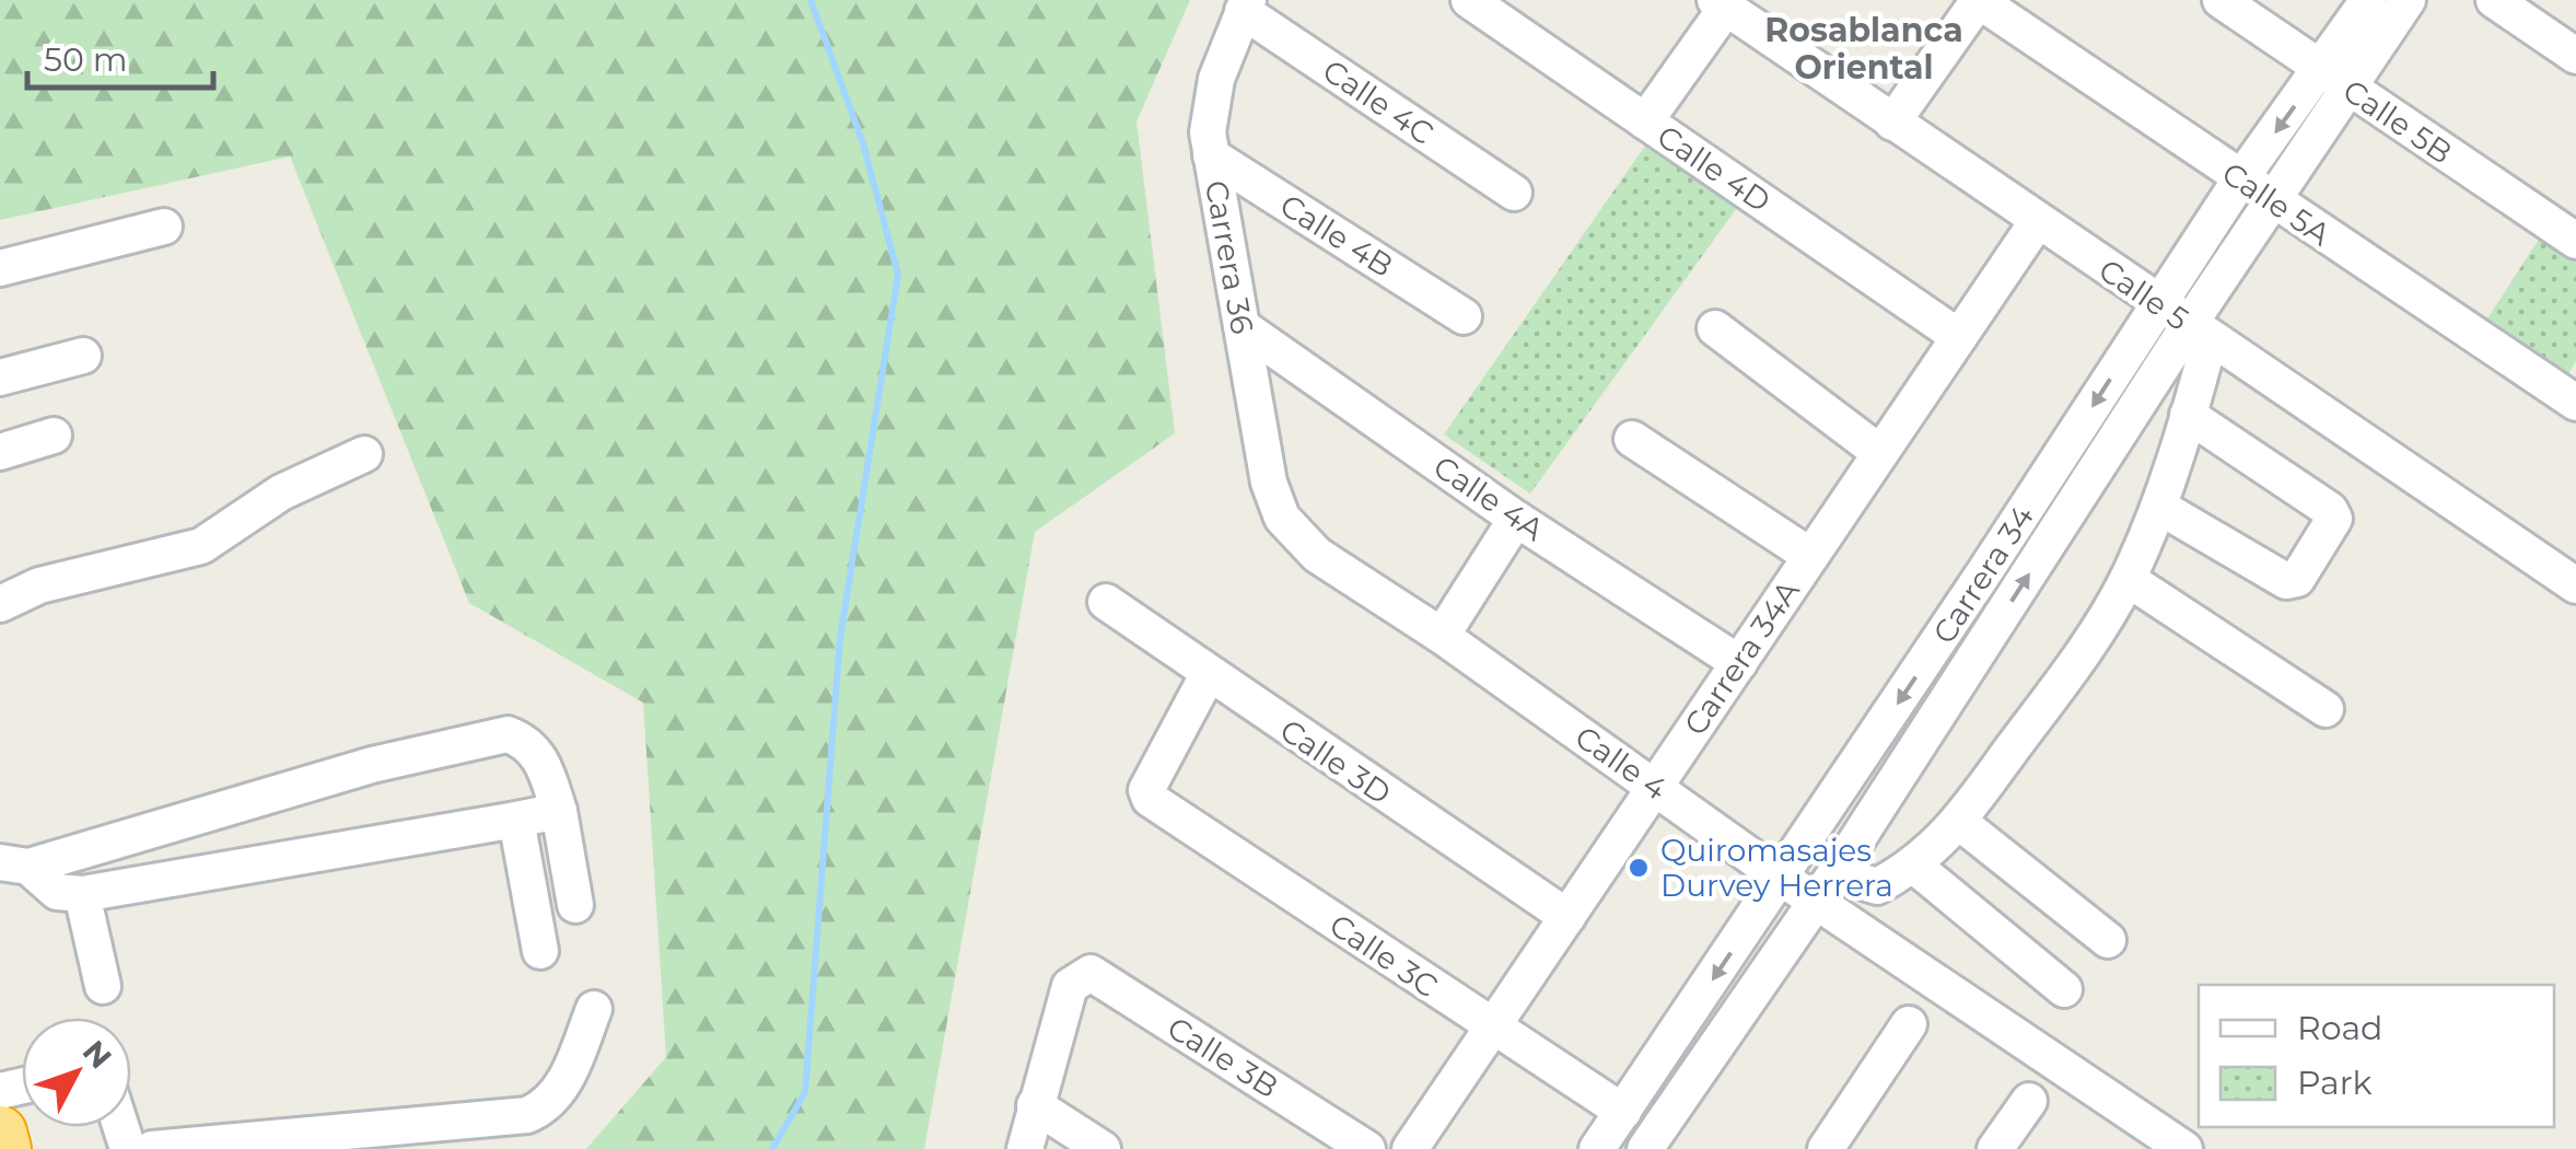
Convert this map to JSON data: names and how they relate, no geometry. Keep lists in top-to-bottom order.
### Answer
{
  "streets": {
    "street": [
      "Calle 4C",
      "Calle 5B",
      "Calle 4D",
      "Calle 5A",
      "Calle 4B",
      "Carrera 36",
      "Calle 5",
      "Calle 4A",
      "Carrera 34",
      "Carrera 34A",
      "Calle 3D",
      "Calle 4",
      "Calle 3C",
      "Calle 3B"
    ]
  },
  "crossings": [
    ["Calle 4C", "Carrera 36"],
    ["Calle 5B", "Carrera 34"],
    ["Calle 4D", "Carrera 34A"],
    ["Calle 5A", "Carrera 34"],
    ["Calle 4B", "Carrera 36"],
    ["Carrera 36", "Calle 4A"],
    ["Carrera 36", "Calle 4"],
    ["Calle 5", "Carrera 34"],
    ["Calle 5", "Carrera 34A"],
    ["Calle 4A", "Carrera 34A"],
    ["Carrera 34", "Calle 4"],
    ["Carrera 34", "Calle 3C"],
    ["Carrera 34A", "Calle 3D"],
    ["Carrera 34A", "Calle 4"],
    ["Carrera 34A", "Calle 3C"],
    ["Calle 3D", "Calle 3C"]
  ],
  "districts": ["Rosablanca Oriental"],
  "places": ["Quiromasajes Durvey Herrera"],
  "legend": ["Road", "Park"],
  "scale_bar": "50 m",
  "north": "top right"
}
